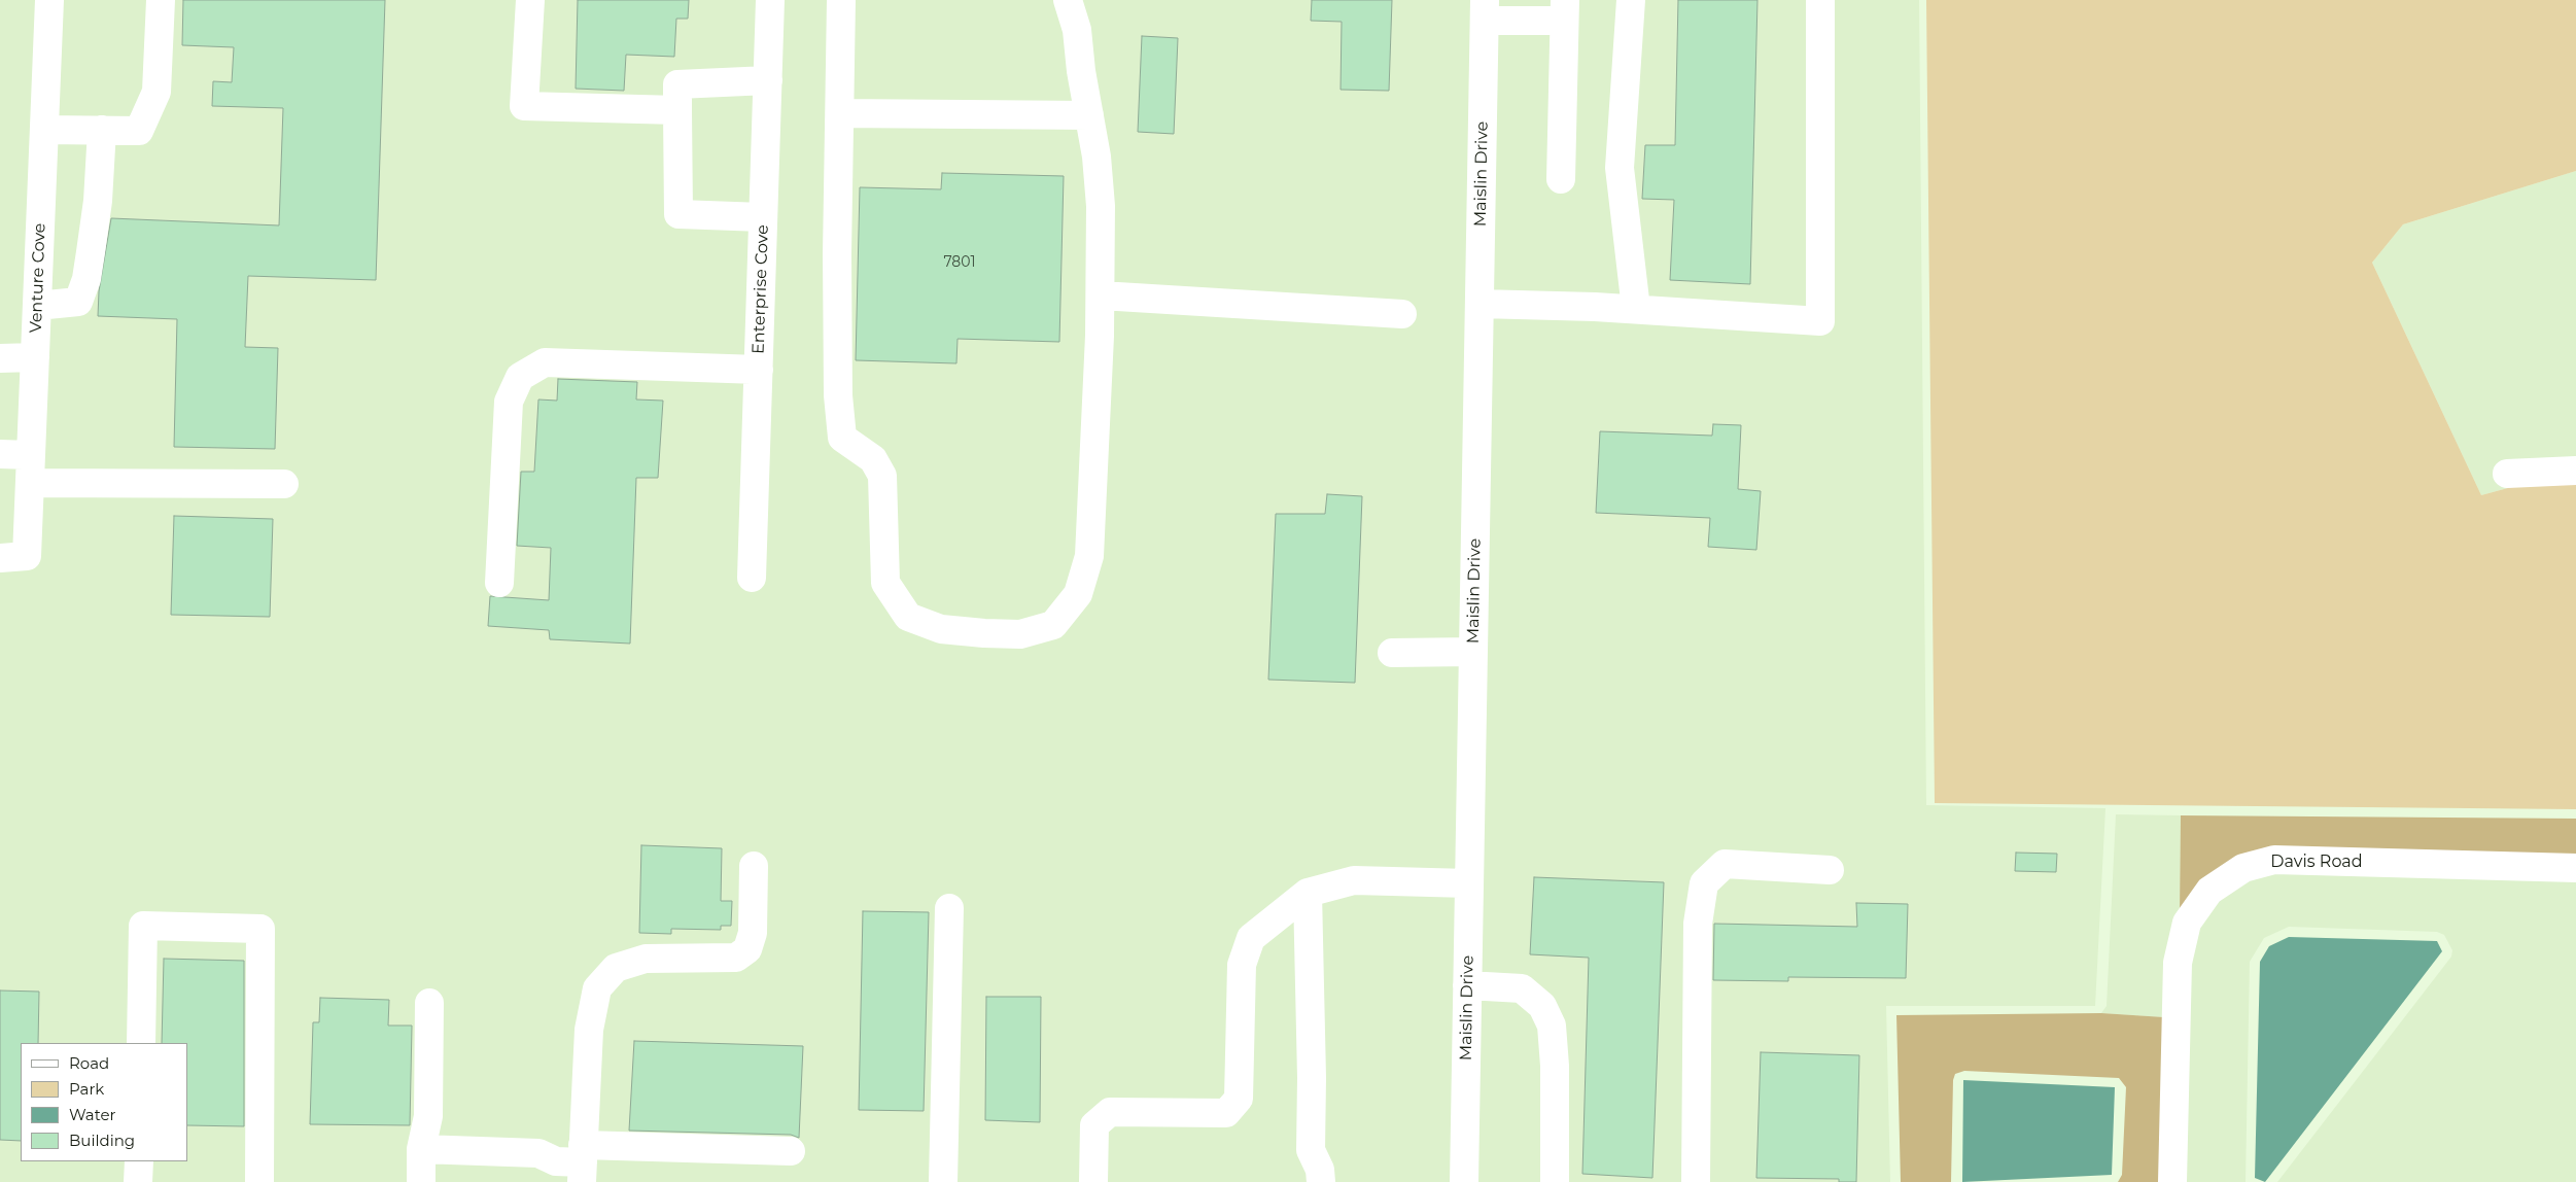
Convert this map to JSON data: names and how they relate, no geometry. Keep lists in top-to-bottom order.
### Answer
{
  "streets": {
    "street": [
      "Maislin Drive",
      "Venture Cove",
      "Enterprise Cove",
      "Davis Road"
    ]
  },
  "house_numbers": ["7801"],
  "legend": [
    "Road",
    "Park",
    "Water",
    "Building"
  ]
}
